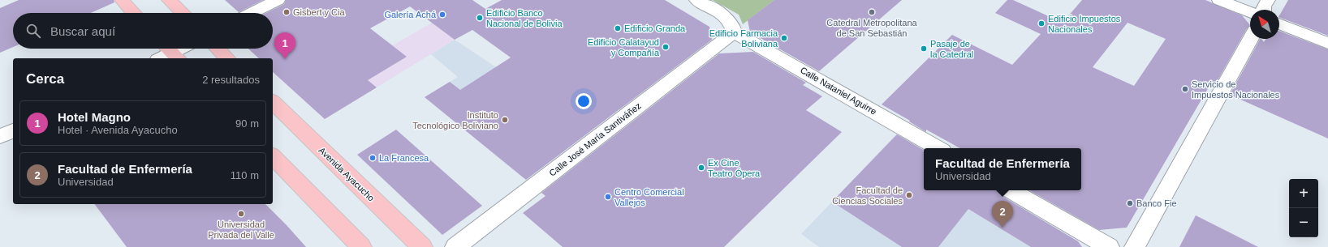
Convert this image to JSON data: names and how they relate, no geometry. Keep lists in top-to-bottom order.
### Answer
{
  "streets": {
    "main road": ["Avenida Ayacucho"],
    "street": ["Calle Nataniel Aguirre", "Calle José María Santiváñez"]
  },
  "crossings": [
    ["Calle Nataniel Aguirre", "Calle José María Santiváñez"]
  ],
  "places": [
    "Gisbert y Cia",
    "Catedral Metropolitana de San Sebastián",
    "Galería Achá",
    "Edificio Banco Nacional de Bolivia",
    "Edificio Impuestos Nacionales",
    "Edificio Granda",
    "Edificio Farmacia Boliviana",
    "Edificio Calatayud y Compañía",
    "Pasaje de la Catedral",
    "Servicio de Impuestos Nacionales",
    "Instituto Tecnológico Boliviano",
    "La Francesa",
    "Ex Cine Teatro Ópera",
    "Facultad de Ciencias Sociales",
    "Centro Comercial Vallejos",
    "Banco Fie",
    "Universidad Privada del Valle"
  ],
  "north": "top left",
  "page": {
    "search": "Buscar aquí",
    "pins": ["1", "2"],
    "heading": ["Cerca", "2 resultados"],
    "list": [
      {
        "mark": "1",
        "name": "Hotel Magno",
        "note": "Hotel · Avenida Ayacucho",
        "value": "90 m"
      },
      {
        "mark": "2",
        "name": "Facultad de Enfermería",
        "note": "Universidad",
        "value": "110 m"
      }
    ],
    "popup": ["Facultad de Enfermería", "Universidad"],
    "map_buttons": ["+", "−"]
  }
}
